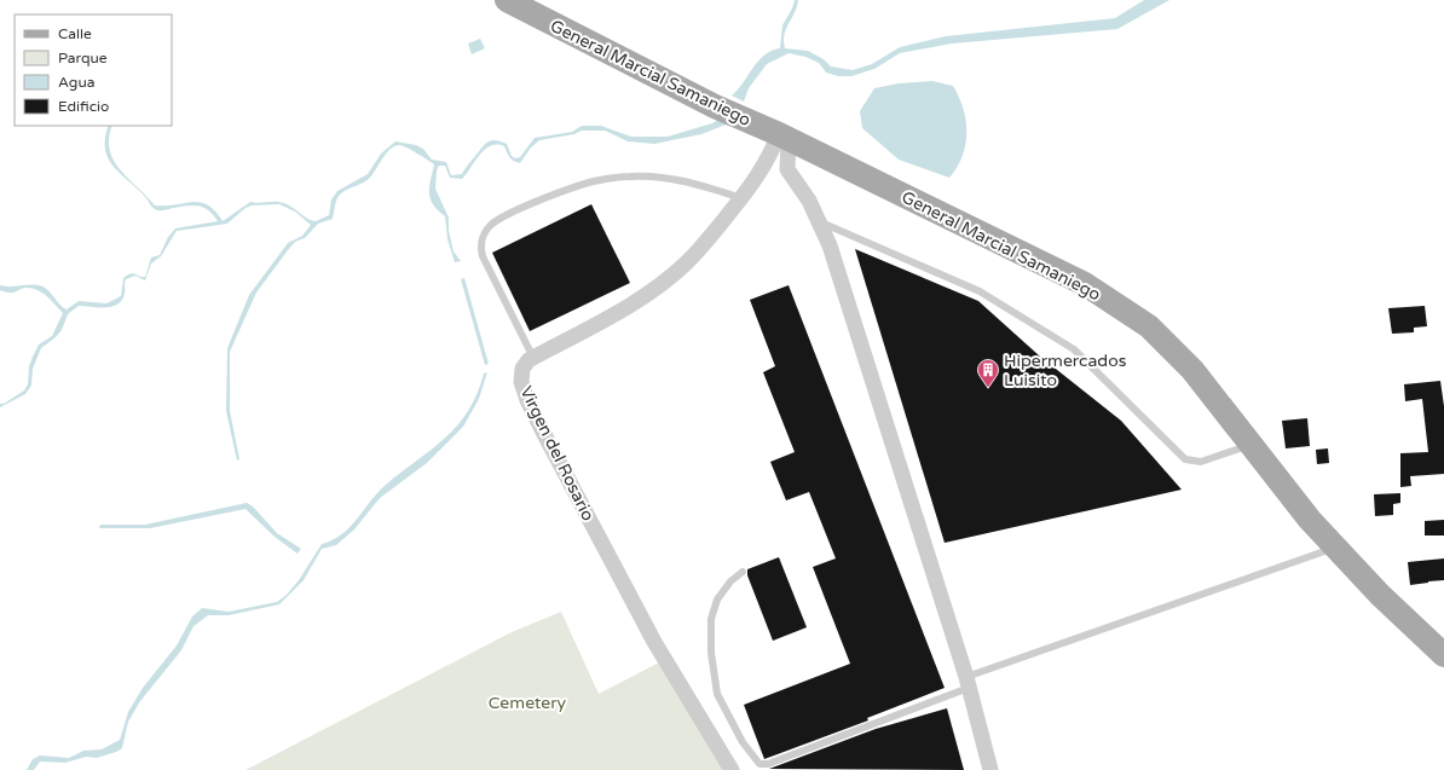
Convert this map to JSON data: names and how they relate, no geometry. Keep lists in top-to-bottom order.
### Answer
{
  "streets": {
    "main road": ["General Marcial Samaniego"],
    "street": ["Virgen del Rosario"]
  },
  "crossings": [
    ["General Marcial Samaniego", "Virgen del Rosario"]
  ],
  "parks": ["Cemetery"],
  "places": {
    "building": ["Hipermercados Luisito"]
  },
  "legend": [
    "Calle",
    "Parque",
    "Agua",
    "Edificio"
  ]
}
